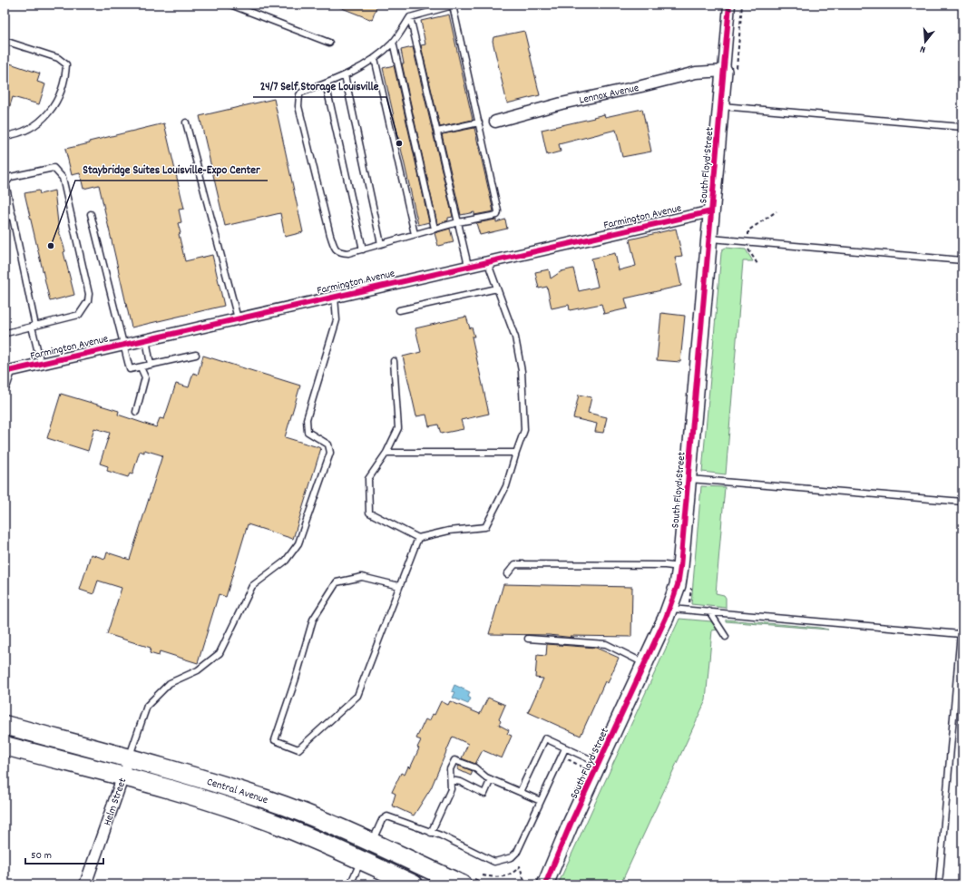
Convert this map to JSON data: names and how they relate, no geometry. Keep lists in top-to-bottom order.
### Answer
{
  "streets": {
    "main road": ["Central Avenue"],
    "street": [
      "Lennox Avenue",
      "South Floyd Street",
      "Farmington Avenue",
      "Helm Street"
    ]
  },
  "crossings": [
    ["Lennox Avenue", "South Floyd Street"],
    ["South Floyd Street", "Farmington Avenue"],
    ["Central Avenue", "Helm Street"]
  ],
  "places": ["24/7 Self Storage Louisville", "Staybridge Suites Louisville-Expo Center"],
  "scale_bar": "50 m",
  "north": "bottom"
}
